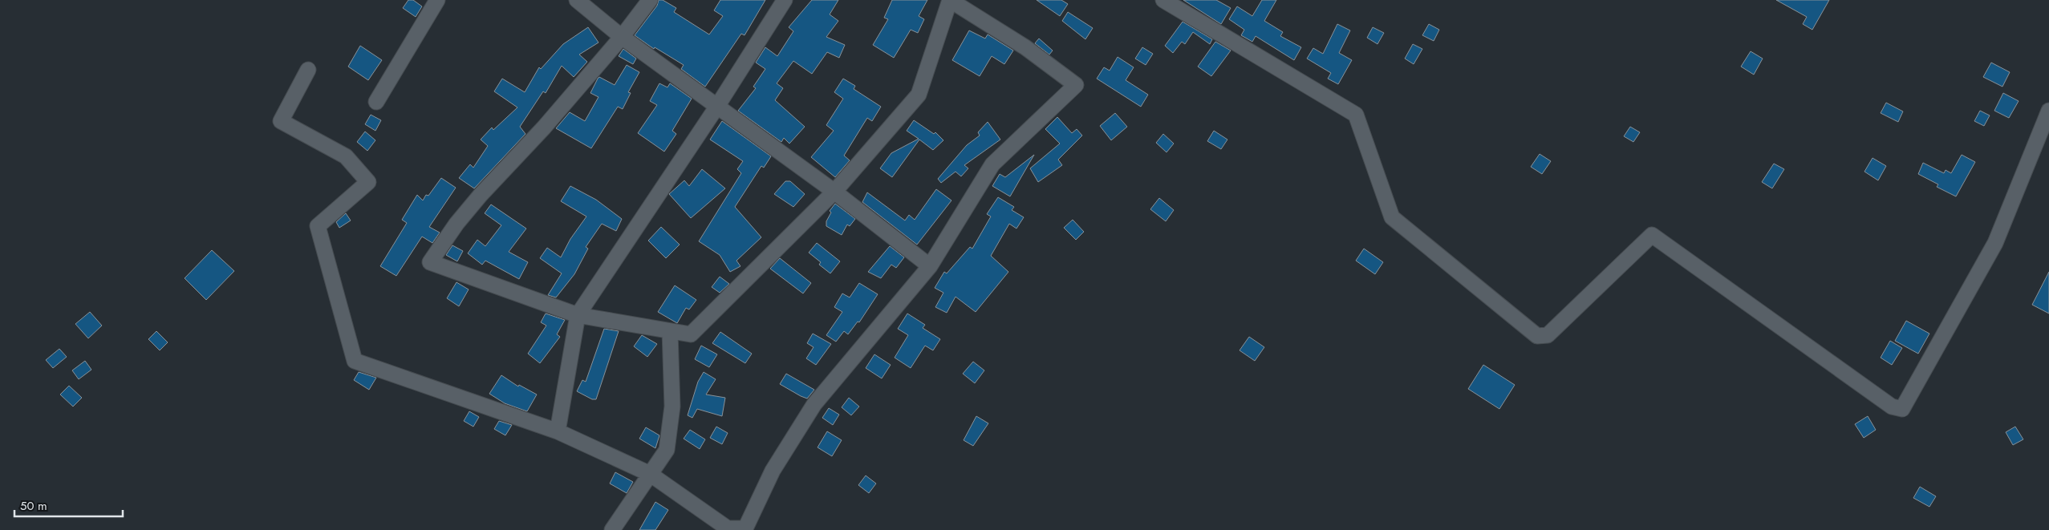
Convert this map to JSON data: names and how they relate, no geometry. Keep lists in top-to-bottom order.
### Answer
{
  "scale_bar": "50 m"
}
